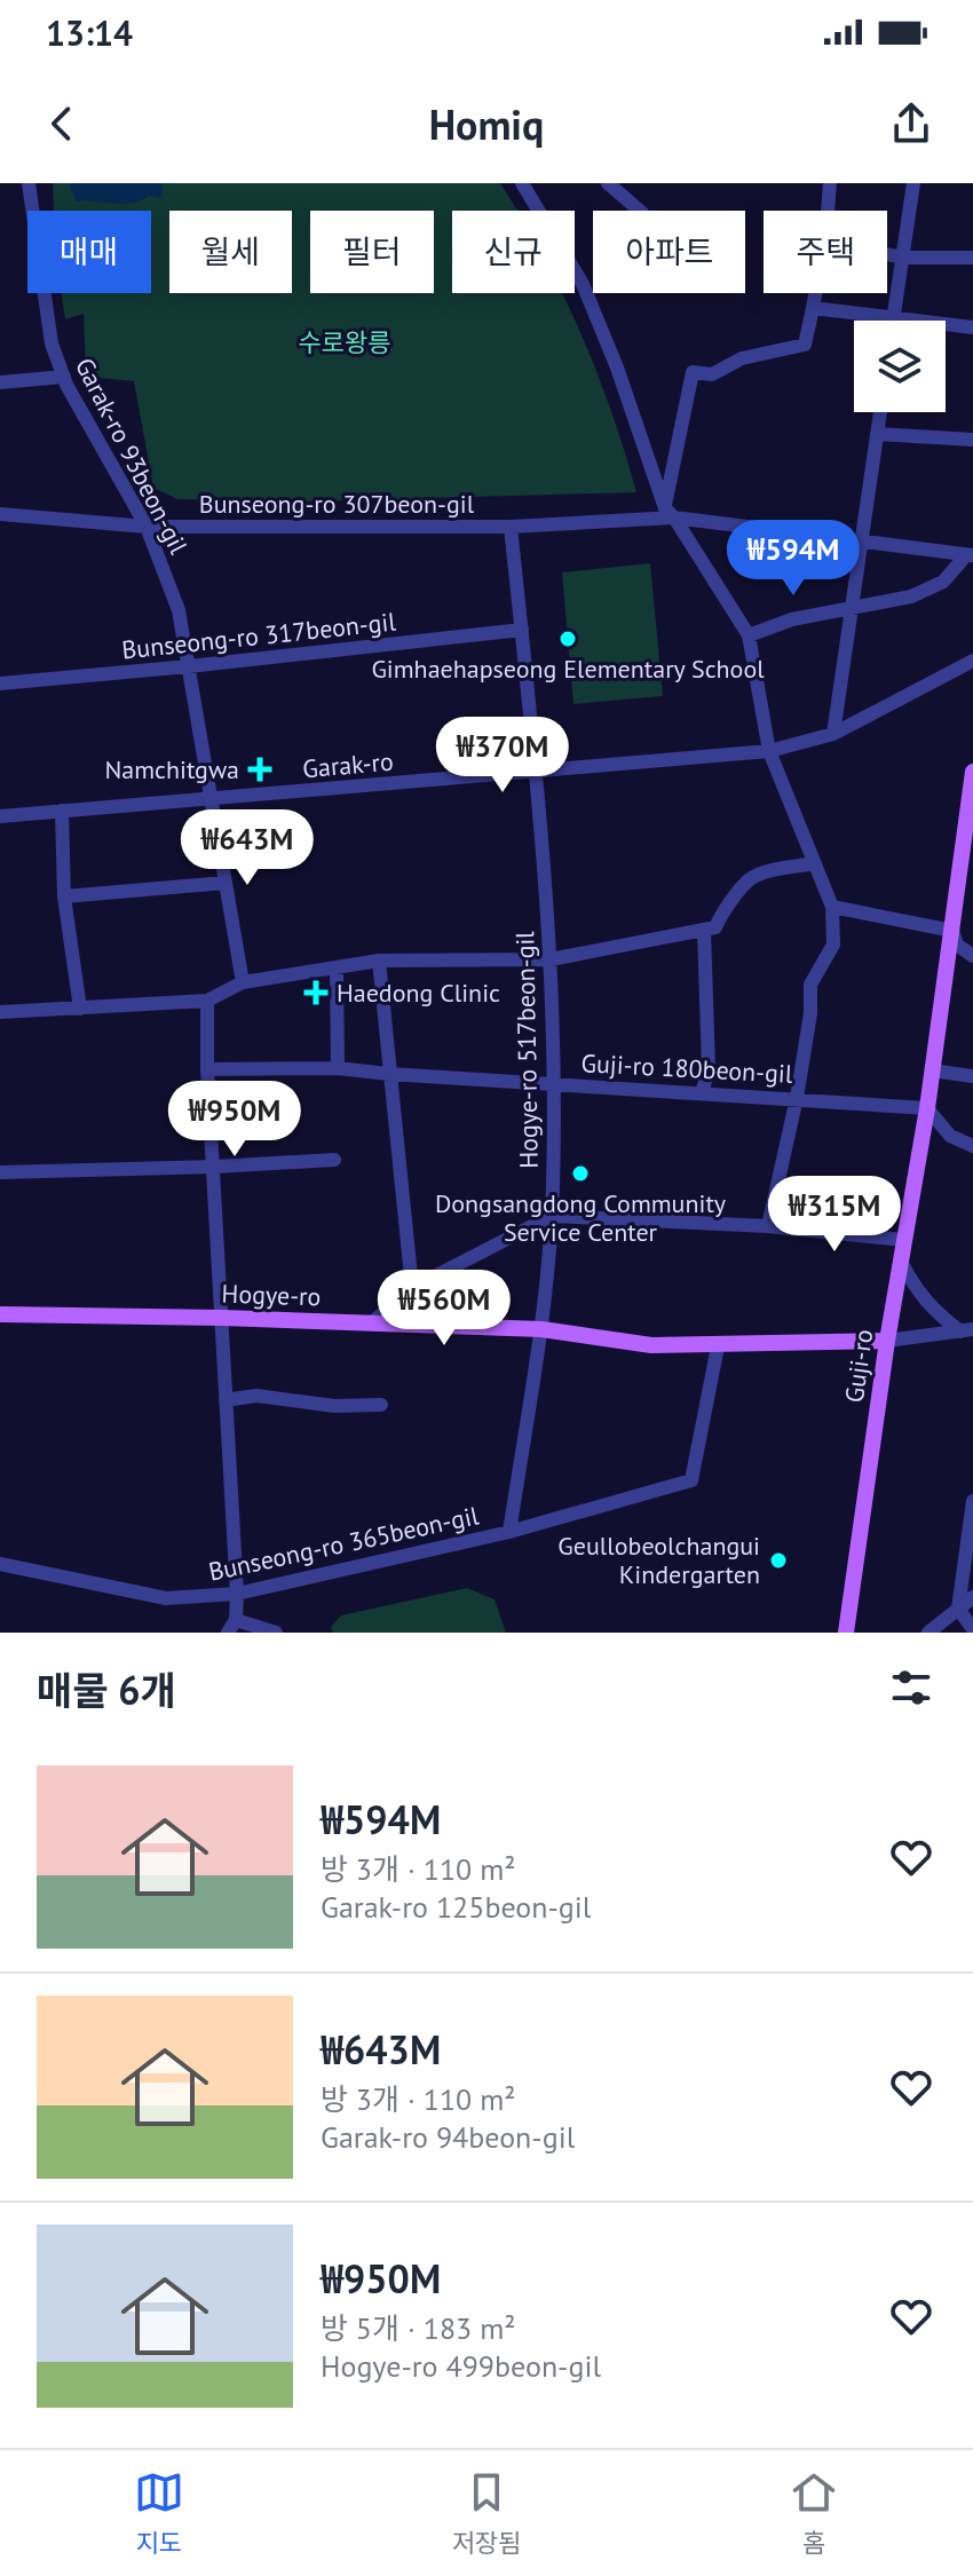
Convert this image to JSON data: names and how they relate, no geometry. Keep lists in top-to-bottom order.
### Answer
{
  "streets": {
    "main road": ["Hogye-ro", "Guji-ro"],
    "street": [
      "Garak-ro 93beon-gil",
      "Bunseong-ro 307beon-gil",
      "Bunseong-ro 317beon-gil",
      "Garak-ro",
      "Hogye-ro 517beon-gil",
      "Guji-ro 180beon-gil",
      "Bunseong-ro 365beon-gil"
    ]
  },
  "crossings": [
    ["Garak-ro 93beon-gil", "Bunseong-ro 307beon-gil"],
    ["Garak-ro 93beon-gil", "Bunseong-ro 317beon-gil"],
    ["Garak-ro 93beon-gil", "Garak-ro"],
    ["Garak-ro", "Hogye-ro 517beon-gil"],
    ["Hogye-ro 517beon-gil", "Guji-ro 180beon-gil"],
    ["Hogye-ro 517beon-gil", "Hogye-ro"],
    ["Guji-ro 180beon-gil", "Guji-ro"],
    ["Hogye-ro", "Guji-ro"],
    ["Hogye-ro", "Bunseong-ro 365beon-gil"]
  ],
  "parks": ["수로왕릉"],
  "places": {
    "other": ["Gimhaehapseong Elementary School", "Dongsangdong Community Service Center", "Geullobeolchangui Kindergarten"],
    "health": ["Namchitgwa", "Haedong Clinic"]
  },
  "page": {
    "status": "13:14",
    "header": "Homiq",
    "chip": [
      "매매",
      "월세",
      "필터",
      "신규",
      "아파트",
      "주택"
    ],
    "price": [
      "₩594M",
      "₩370M",
      "₩643M",
      "₩950M",
      "₩315M",
      "₩560M"
    ],
    "heading": "매물 6개",
    "list": [
      {
        "name": "₩594M",
        "note": "방 3개 · 110 m² · Garak-ro 125beon-gil"
      },
      {
        "name": "₩643M",
        "note": "방 3개 · 110 m² · Garak-ro 94beon-gil"
      },
      {
        "name": "₩950M",
        "note": "방 5개 · 183 m² · Hogye-ro 499beon-gil"
      }
    ],
    "tabs": ["지도", "저장됨", "홈"]
  }
}
